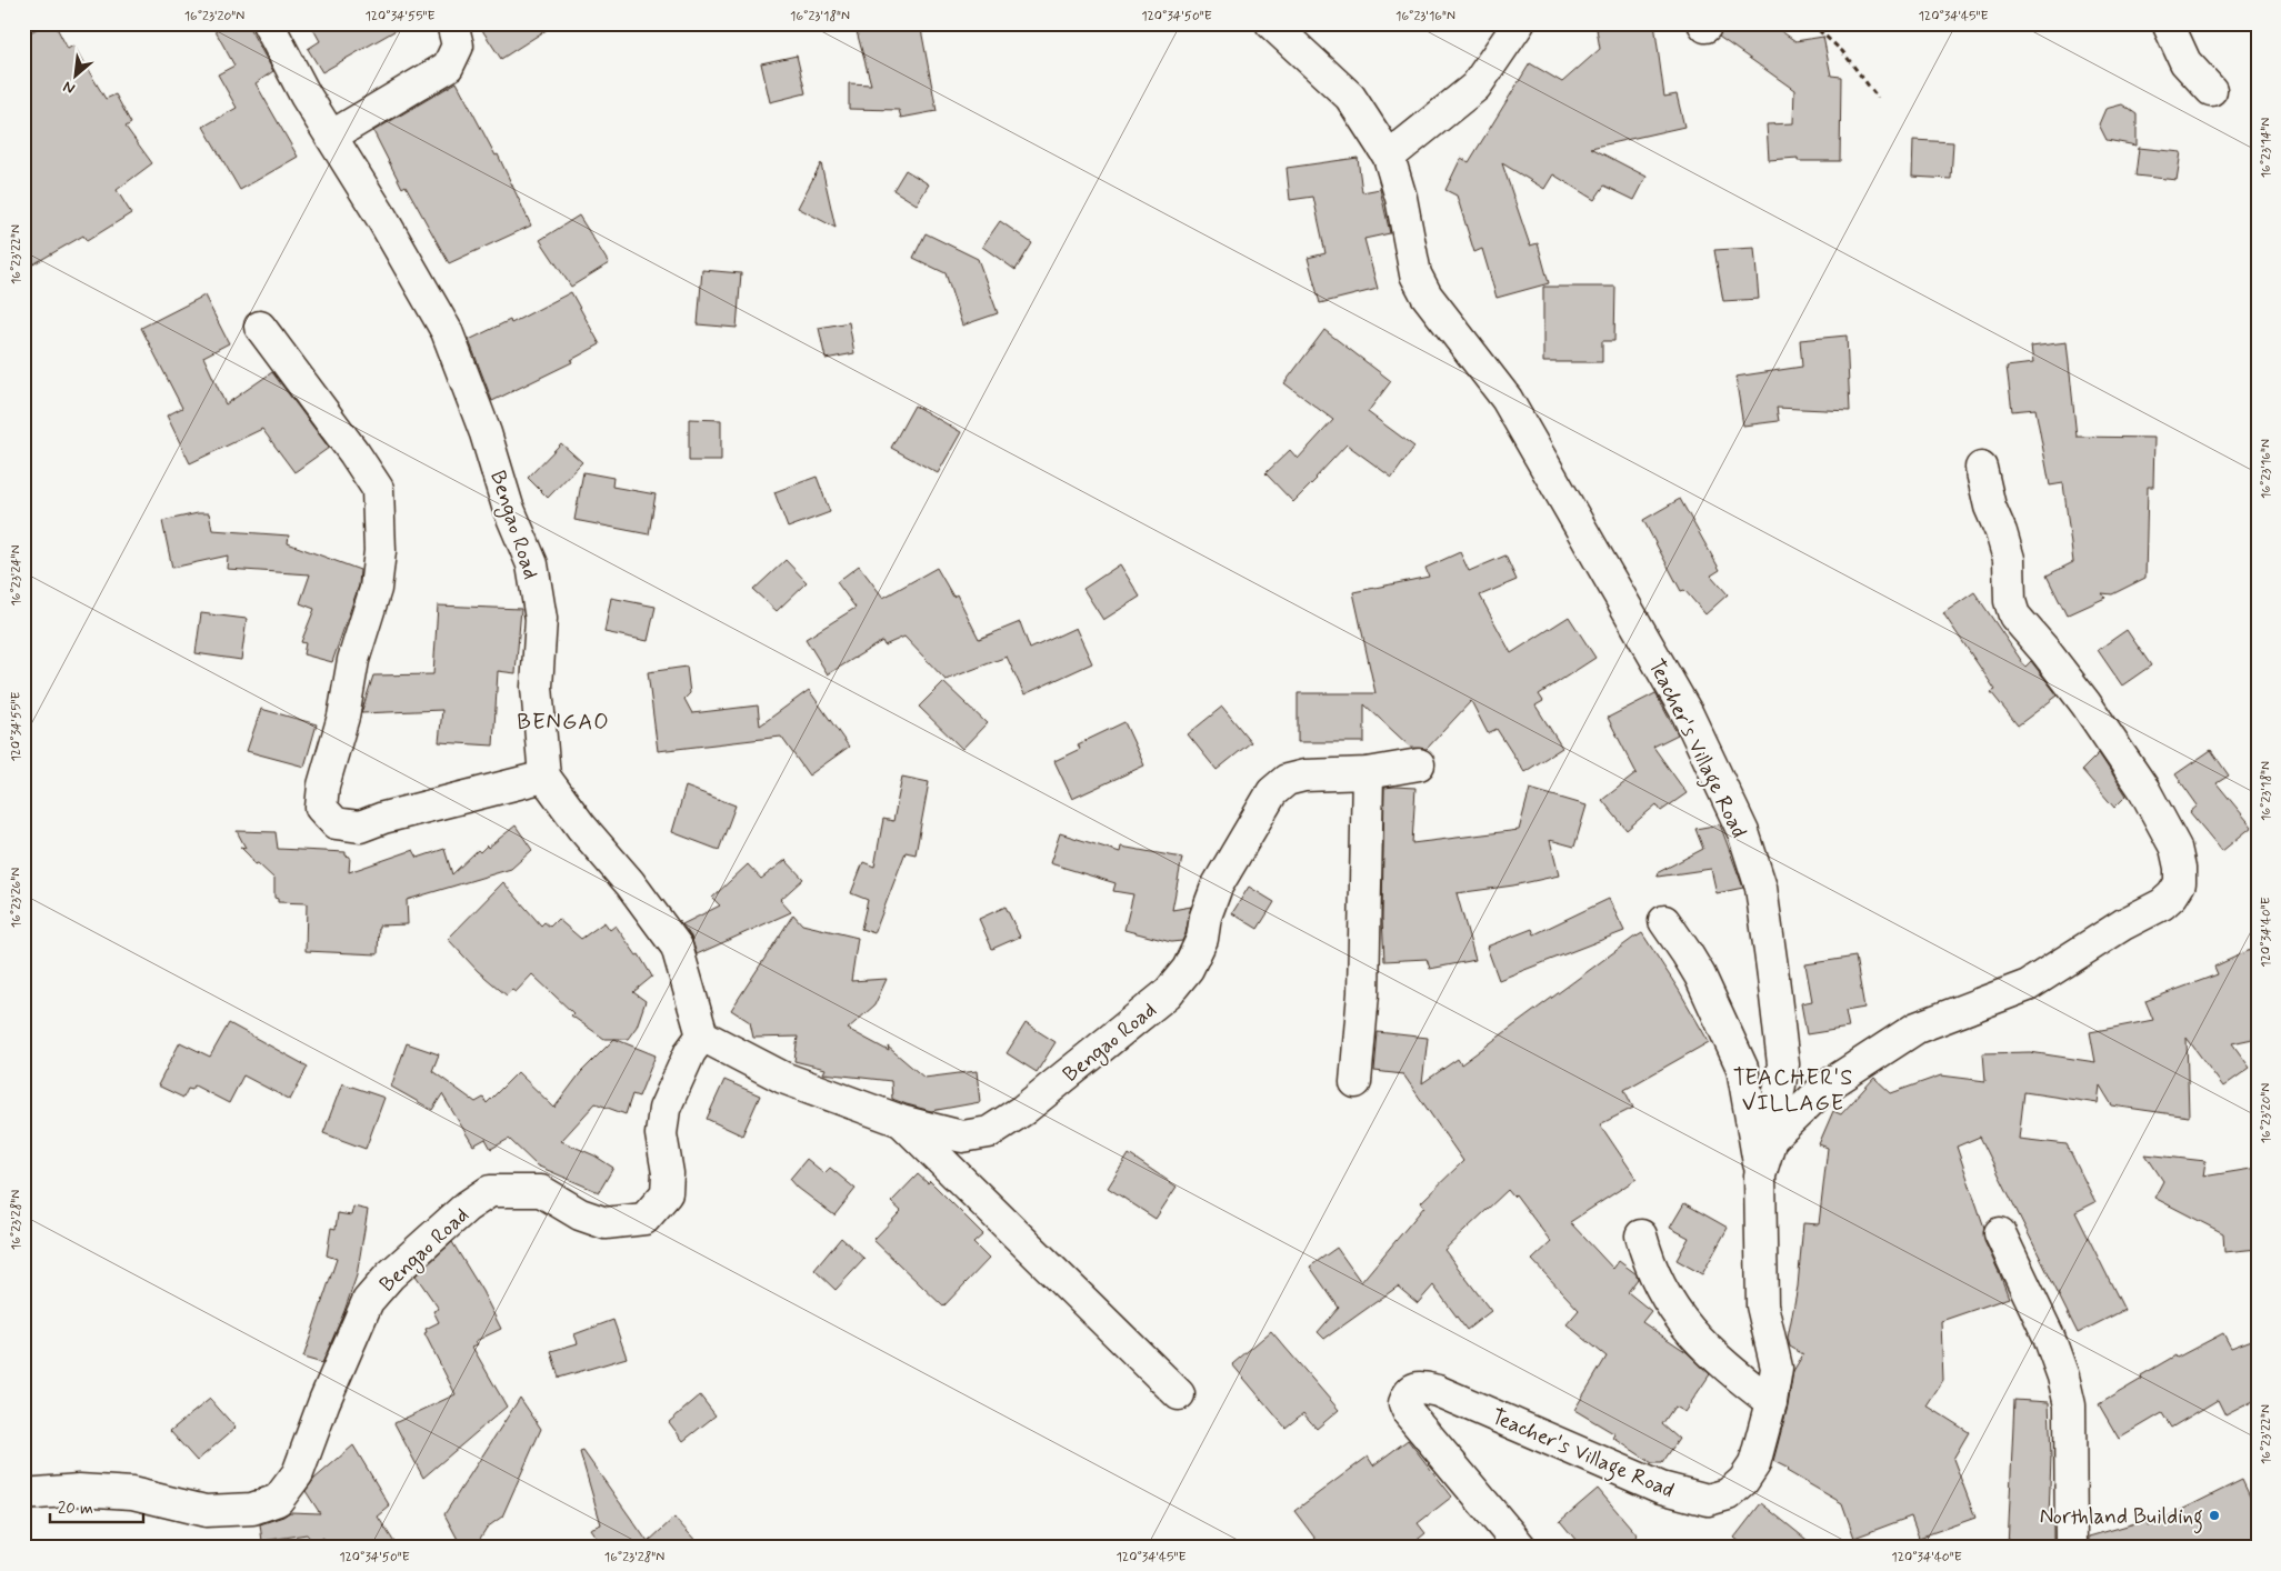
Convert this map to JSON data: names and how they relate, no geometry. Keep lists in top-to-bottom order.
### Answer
{
  "streets": {
    "street": ["Bengao Road", "Teacher's Village Road"]
  },
  "districts": ["BENGAO", "TEACHER'S VILLAGE"],
  "places": ["Northland Building"],
  "scale_bar": "20 m",
  "north": "bottom left",
  "coordinates": [
    "16°23'20\"N",
    "120°34'55\"E",
    "16°23'18\"N",
    "120°34'50\"E",
    "16°23'16\"N",
    "120°34'45\"E",
    "16°23'14\"N",
    "16°23'22\"N",
    "16°23'24\"N",
    "16°23'26\"N",
    "120°34'40\"E",
    "16°23'28\"N"
  ]
}
